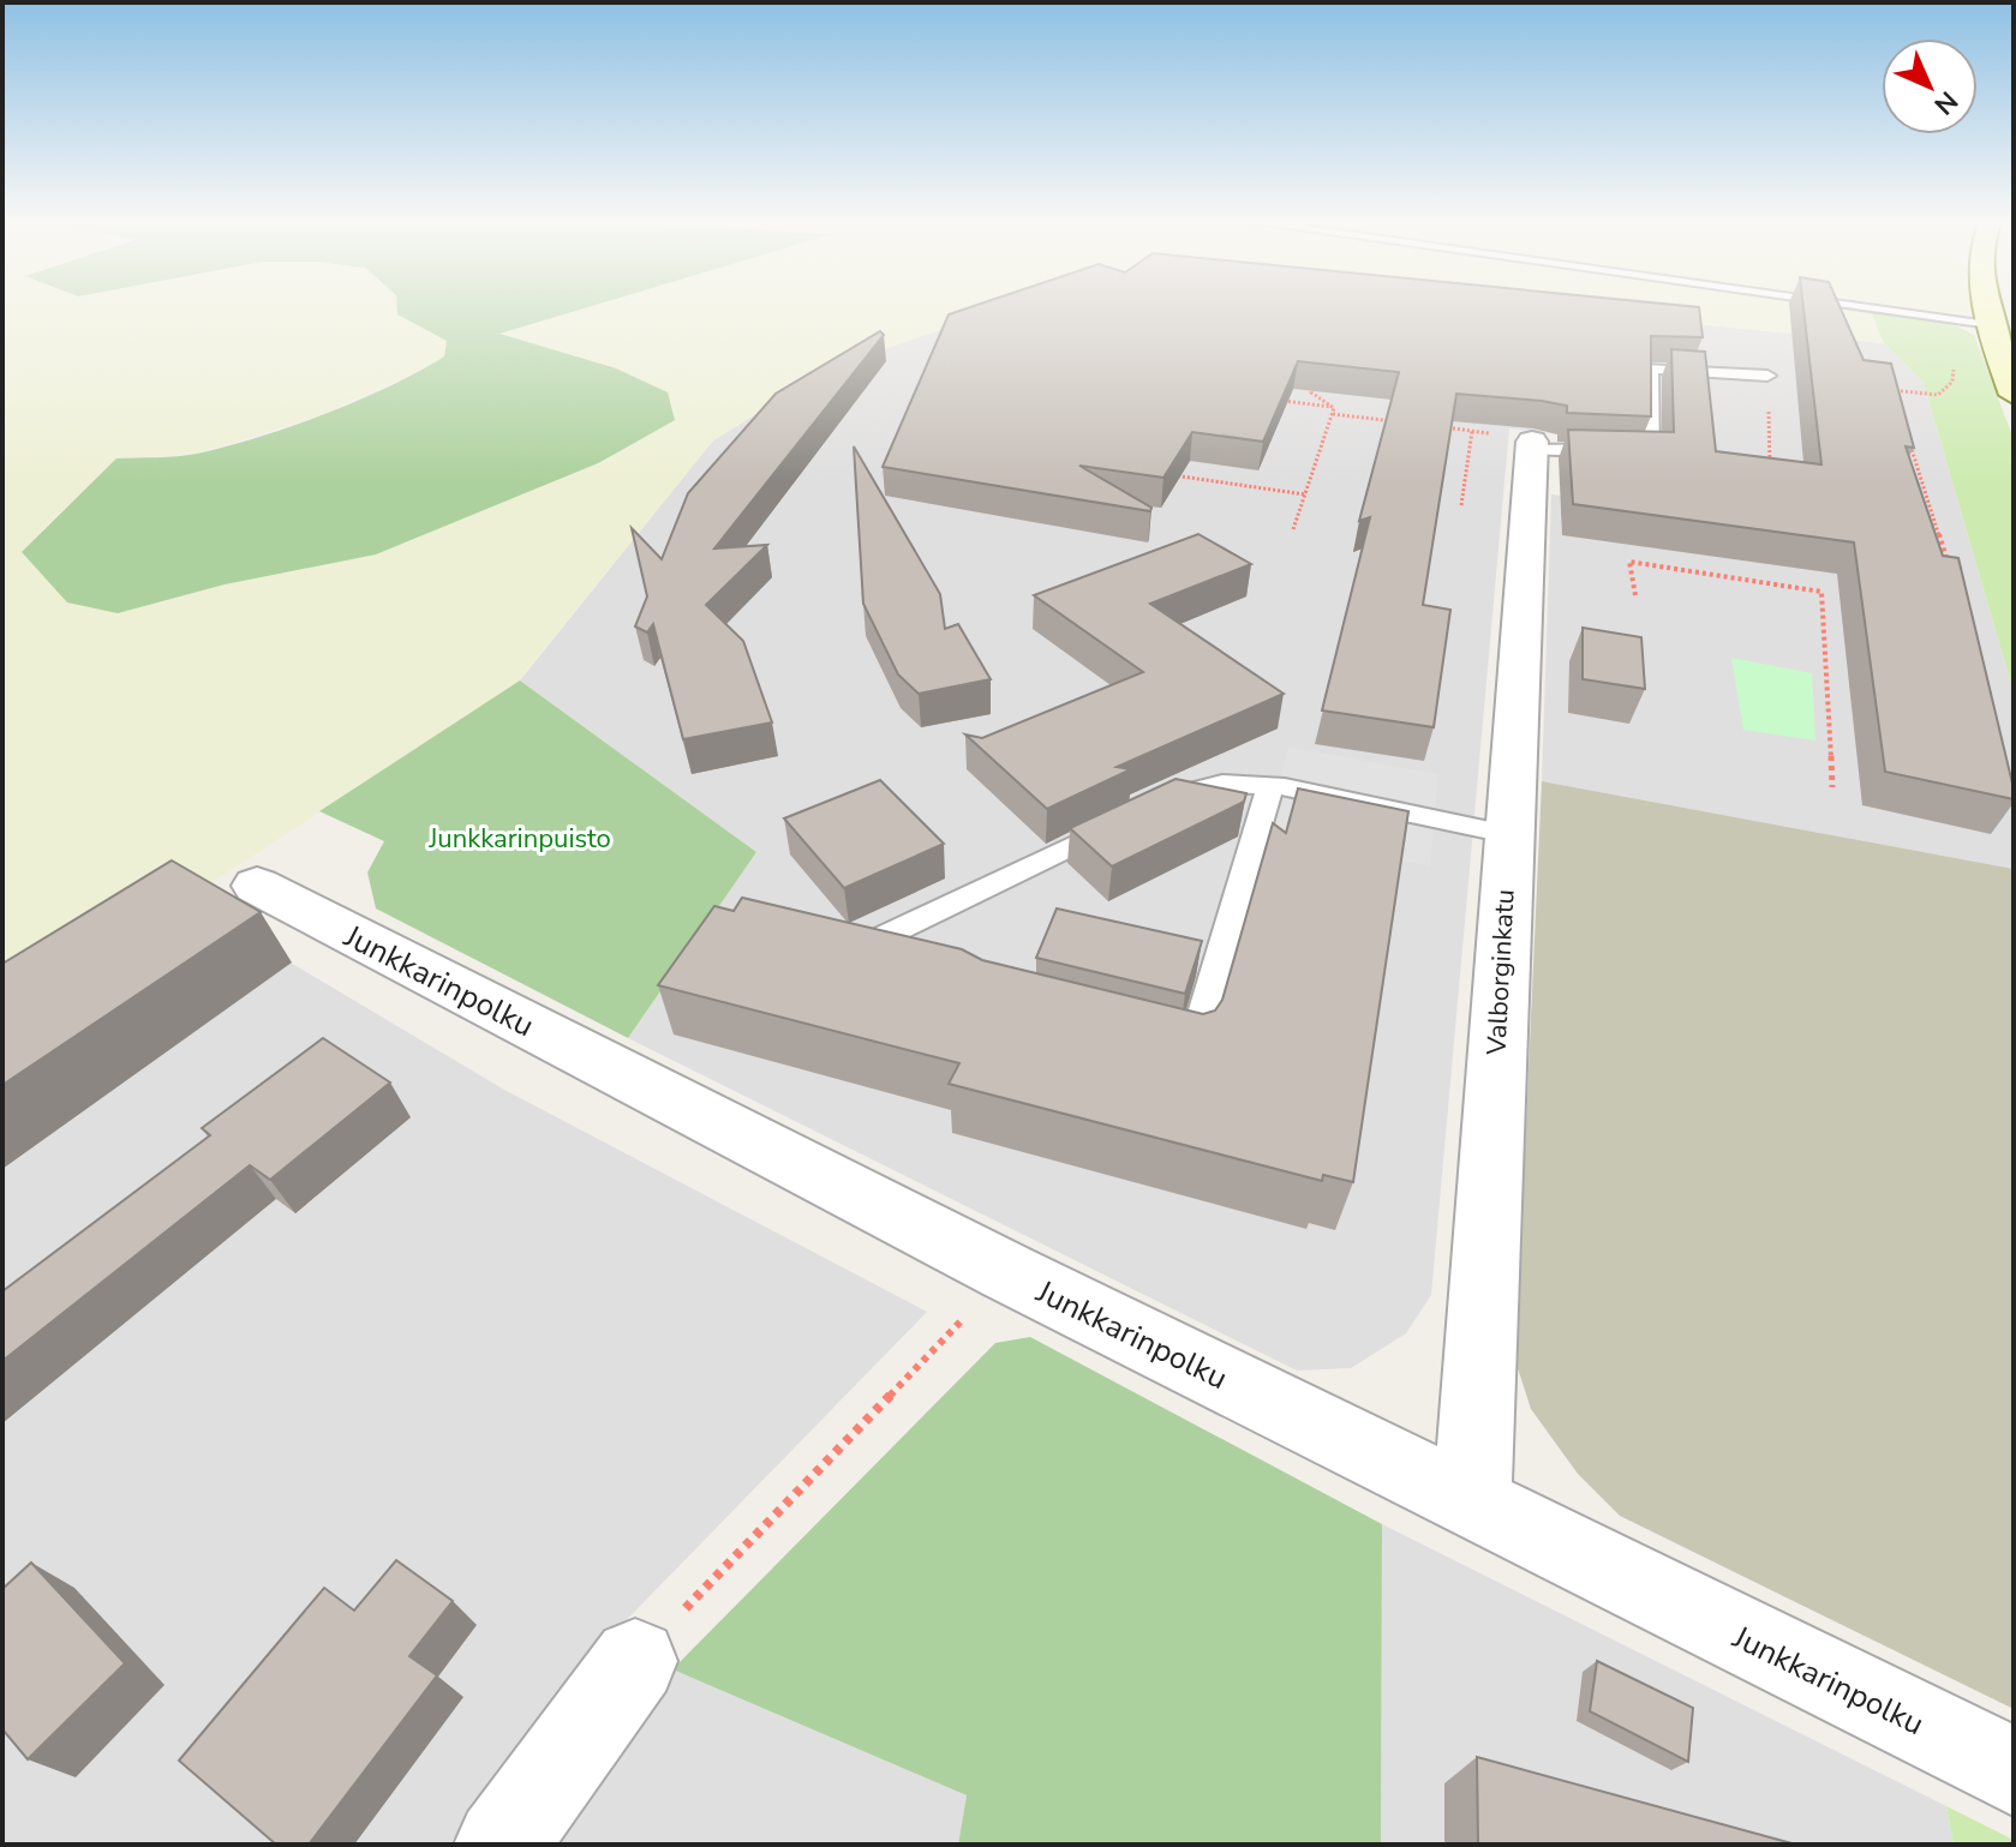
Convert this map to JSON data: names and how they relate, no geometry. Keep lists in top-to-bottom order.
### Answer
{
  "streets": {
    "street": ["Valborginkatu", "Junkkarinpolku"]
  },
  "crossings": [
    ["Valborginkatu", "Junkkarinpolku"]
  ],
  "parks": ["Junkkarinpuisto"],
  "north": "bottom right"
}
